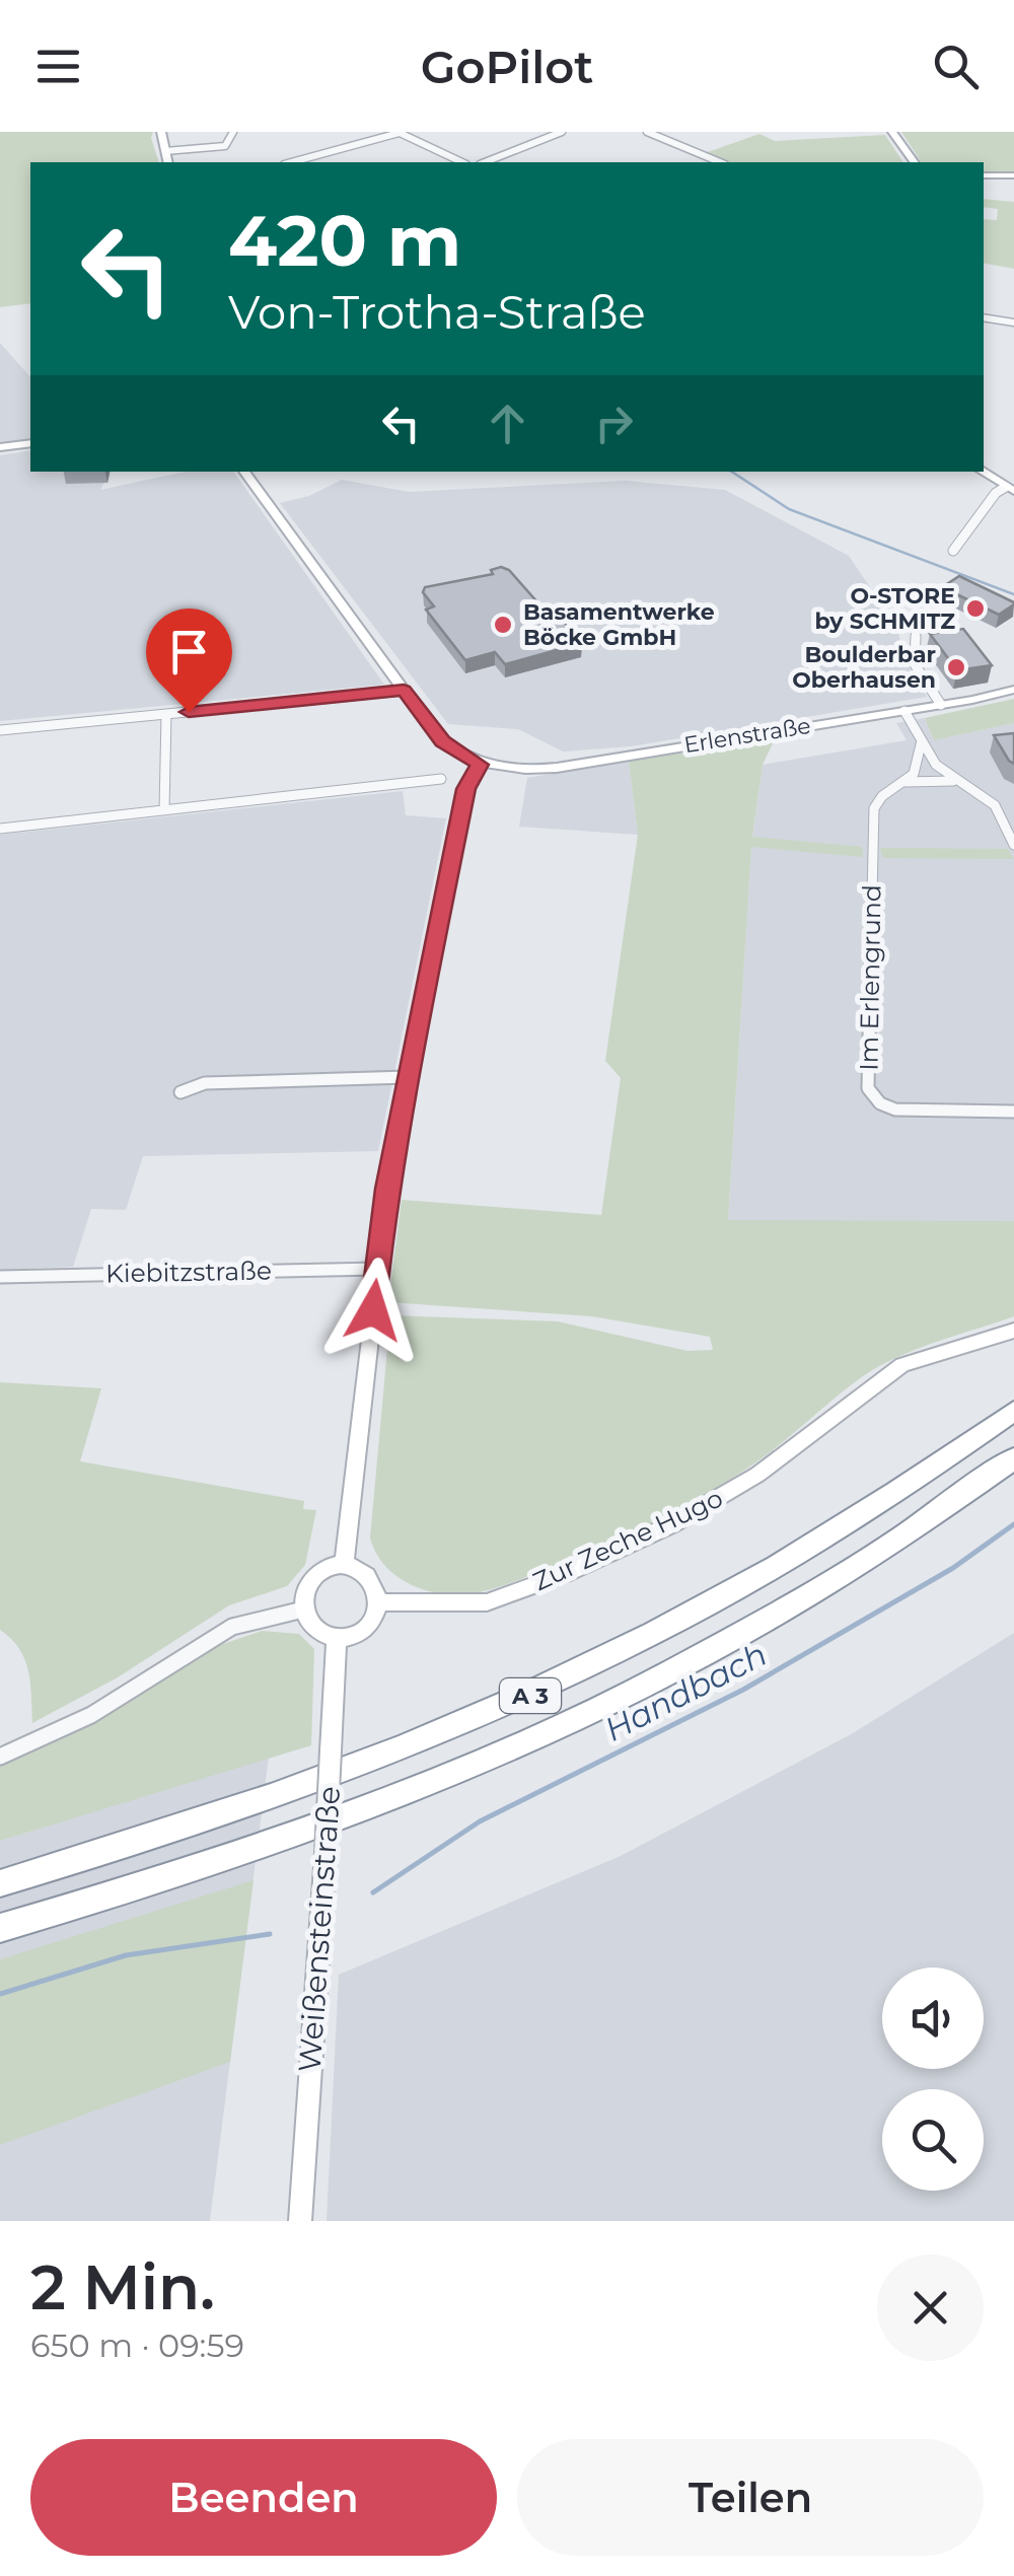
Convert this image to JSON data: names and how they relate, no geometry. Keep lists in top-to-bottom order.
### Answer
{
  "streets": {
    "highway": ["A 3"],
    "street": [
      "Erlenstraße",
      "Im Erlengrund",
      "Kiebitzstraße",
      "Zur Zeche Hugo",
      "Weißensteinstraße"
    ]
  },
  "crossings": [
    ["Zur Zeche Hugo", "Weißensteinstraße"]
  ],
  "water": ["Handbach"],
  "places": ["O-STORE by SCHMITZ", "Basamentwerke Böcke GmbH", "Boulderbar Oberhausen"],
  "page": {
    "header": "GoPilot",
    "turn": ["420 m", "Von-Trotha-Straße"],
    "heading": ["2 Min.", "650 m · 09:59"],
    "buttons": ["Beenden", "Teilen"]
  }
}
